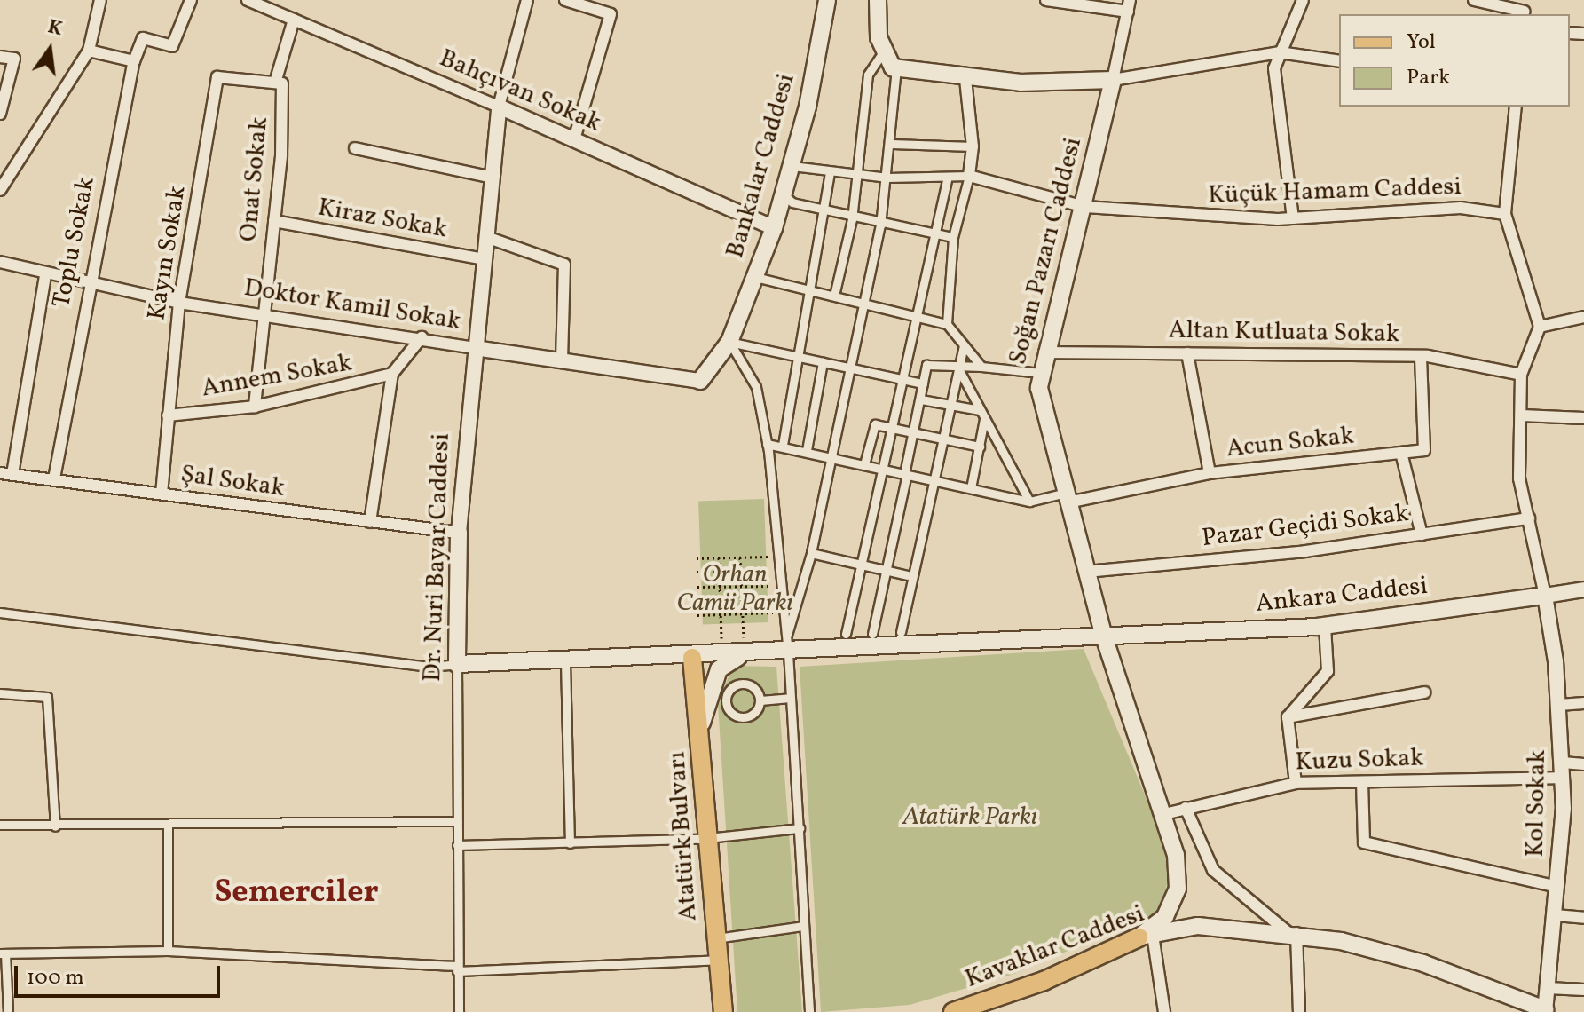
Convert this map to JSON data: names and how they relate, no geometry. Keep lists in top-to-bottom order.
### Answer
{
  "streets": {
    "main road": [
      "Bankalar Caddesi",
      "Soğan Pazarı Caddesi",
      "Dr. Nuri Bayar Caddesi",
      "Ankara Caddesi",
      "Atatürk Bulvarı",
      "Kavaklar Caddesi"
    ],
    "street": [
      "Bahçıvan Sokak",
      "Onat Sokak",
      "Küçük Hamam Caddesi",
      "Kiraz Sokak",
      "Toplu Sokak",
      "Kayın Sokak",
      "Doktor Kamil Sokak",
      "Altan Kutluata Sokak",
      "Annem Sokak",
      "Acun Sokak",
      "Şal Sokak",
      "Pazar Geçidi Sokak",
      "Kuzu Sokak",
      "Kol Sokak"
    ]
  },
  "crossings": [
    ["Bahçıvan Sokak", "Bankalar Caddesi"],
    ["Bahçıvan Sokak", "Dr. Nuri Bayar Caddesi"],
    ["Bankalar Caddesi", "Doktor Kamil Sokak"],
    ["Onat Sokak", "Kiraz Sokak"],
    ["Onat Sokak", "Kayın Sokak"],
    ["Onat Sokak", "Doktor Kamil Sokak"],
    ["Onat Sokak", "Annem Sokak"],
    ["Küçük Hamam Caddesi", "Soğan Pazarı Caddesi"],
    ["Kiraz Sokak", "Dr. Nuri Bayar Caddesi"],
    ["Toplu Sokak", "Doktor Kamil Sokak"],
    ["Toplu Sokak", "Şal Sokak"],
    ["Soğan Pazarı Caddesi", "Altan Kutluata Sokak"],
    ["Soğan Pazarı Caddesi", "Acun Sokak"],
    ["Soğan Pazarı Caddesi", "Pazar Geçidi Sokak"],
    ["Soğan Pazarı Caddesi", "Ankara Caddesi"],
    ["Soğan Pazarı Caddesi", "Kuzu Sokak"],
    ["Soğan Pazarı Caddesi", "Kavaklar Caddesi"],
    ["Kayın Sokak", "Doktor Kamil Sokak"],
    ["Kayın Sokak", "Annem Sokak"],
    ["Kayın Sokak", "Şal Sokak"],
    ["Doktor Kamil Sokak", "Dr. Nuri Bayar Caddesi"],
    ["Altan Kutluata Sokak", "Acun Sokak"],
    ["Şal Sokak", "Dr. Nuri Bayar Caddesi"],
    ["Dr. Nuri Bayar Caddesi", "Ankara Caddesi"],
    ["Ankara Caddesi", "Kol Sokak"],
    ["Ankara Caddesi", "Atatürk Bulvarı"],
    ["Kuzu Sokak", "Kol Sokak"],
    ["Kol Sokak", "Kavaklar Caddesi"]
  ],
  "districts": ["Semerciler"],
  "parks": ["Orhan Camii Parkı", "Atatürk Parkı"],
  "legend": ["Yol", "Park"],
  "scale_bar": "100 m",
  "north": "top"
}
